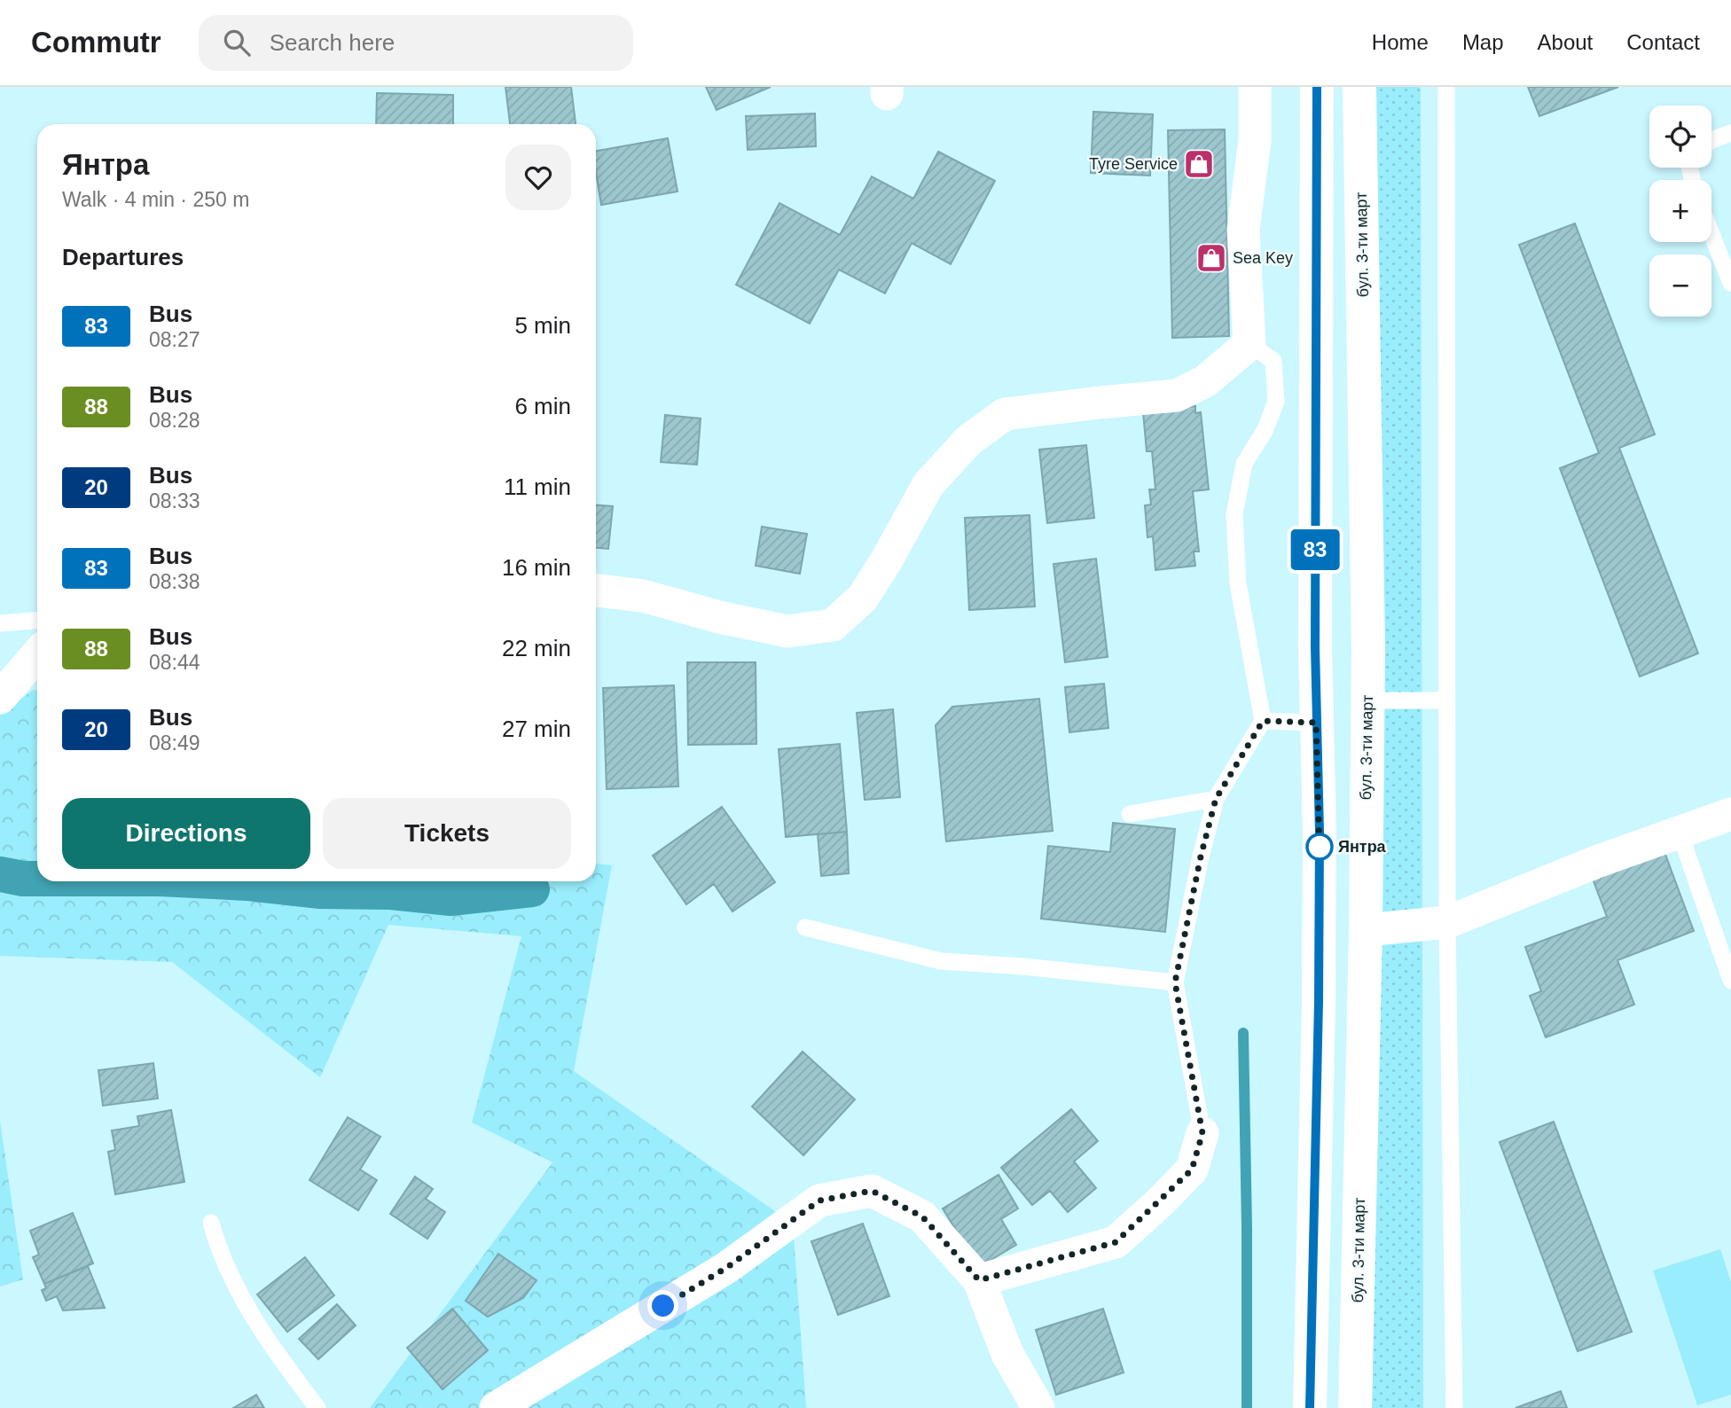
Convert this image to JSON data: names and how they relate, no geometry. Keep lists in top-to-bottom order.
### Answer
{
  "streets": {
    "street": ["бул. 3-ти март"]
  },
  "places": {
    "shop": ["Tyre Service", "Sea Key"],
    "other": ["Янтра"]
  },
  "lines": ["bus line 83"],
  "page": {
    "header": "Commutr",
    "search": "Search here",
    "nav": [
      "Home",
      "Map",
      "About",
      "Contact"
    ],
    "on_map": "83",
    "map_buttons": ["+", "−"],
    "heading": [
      ["Янтра", "Walk · 4 min · 250 m"],
      "Departures"
    ],
    "list": [
      {
        "mark": "83",
        "name": "Bus",
        "note": "08:27",
        "value": "5 min"
      },
      {
        "mark": "88",
        "name": "Bus",
        "note": "08:28",
        "value": "6 min"
      },
      {
        "mark": "20",
        "name": "Bus",
        "note": "08:33",
        "value": "11 min"
      },
      {
        "mark": "83",
        "name": "Bus",
        "note": "08:38",
        "value": "16 min"
      },
      {
        "mark": "88",
        "name": "Bus",
        "note": "08:44",
        "value": "22 min"
      },
      {
        "mark": "20",
        "name": "Bus",
        "note": "08:49",
        "value": "27 min"
      }
    ],
    "buttons": ["Directions", "Tickets"]
  }
}
